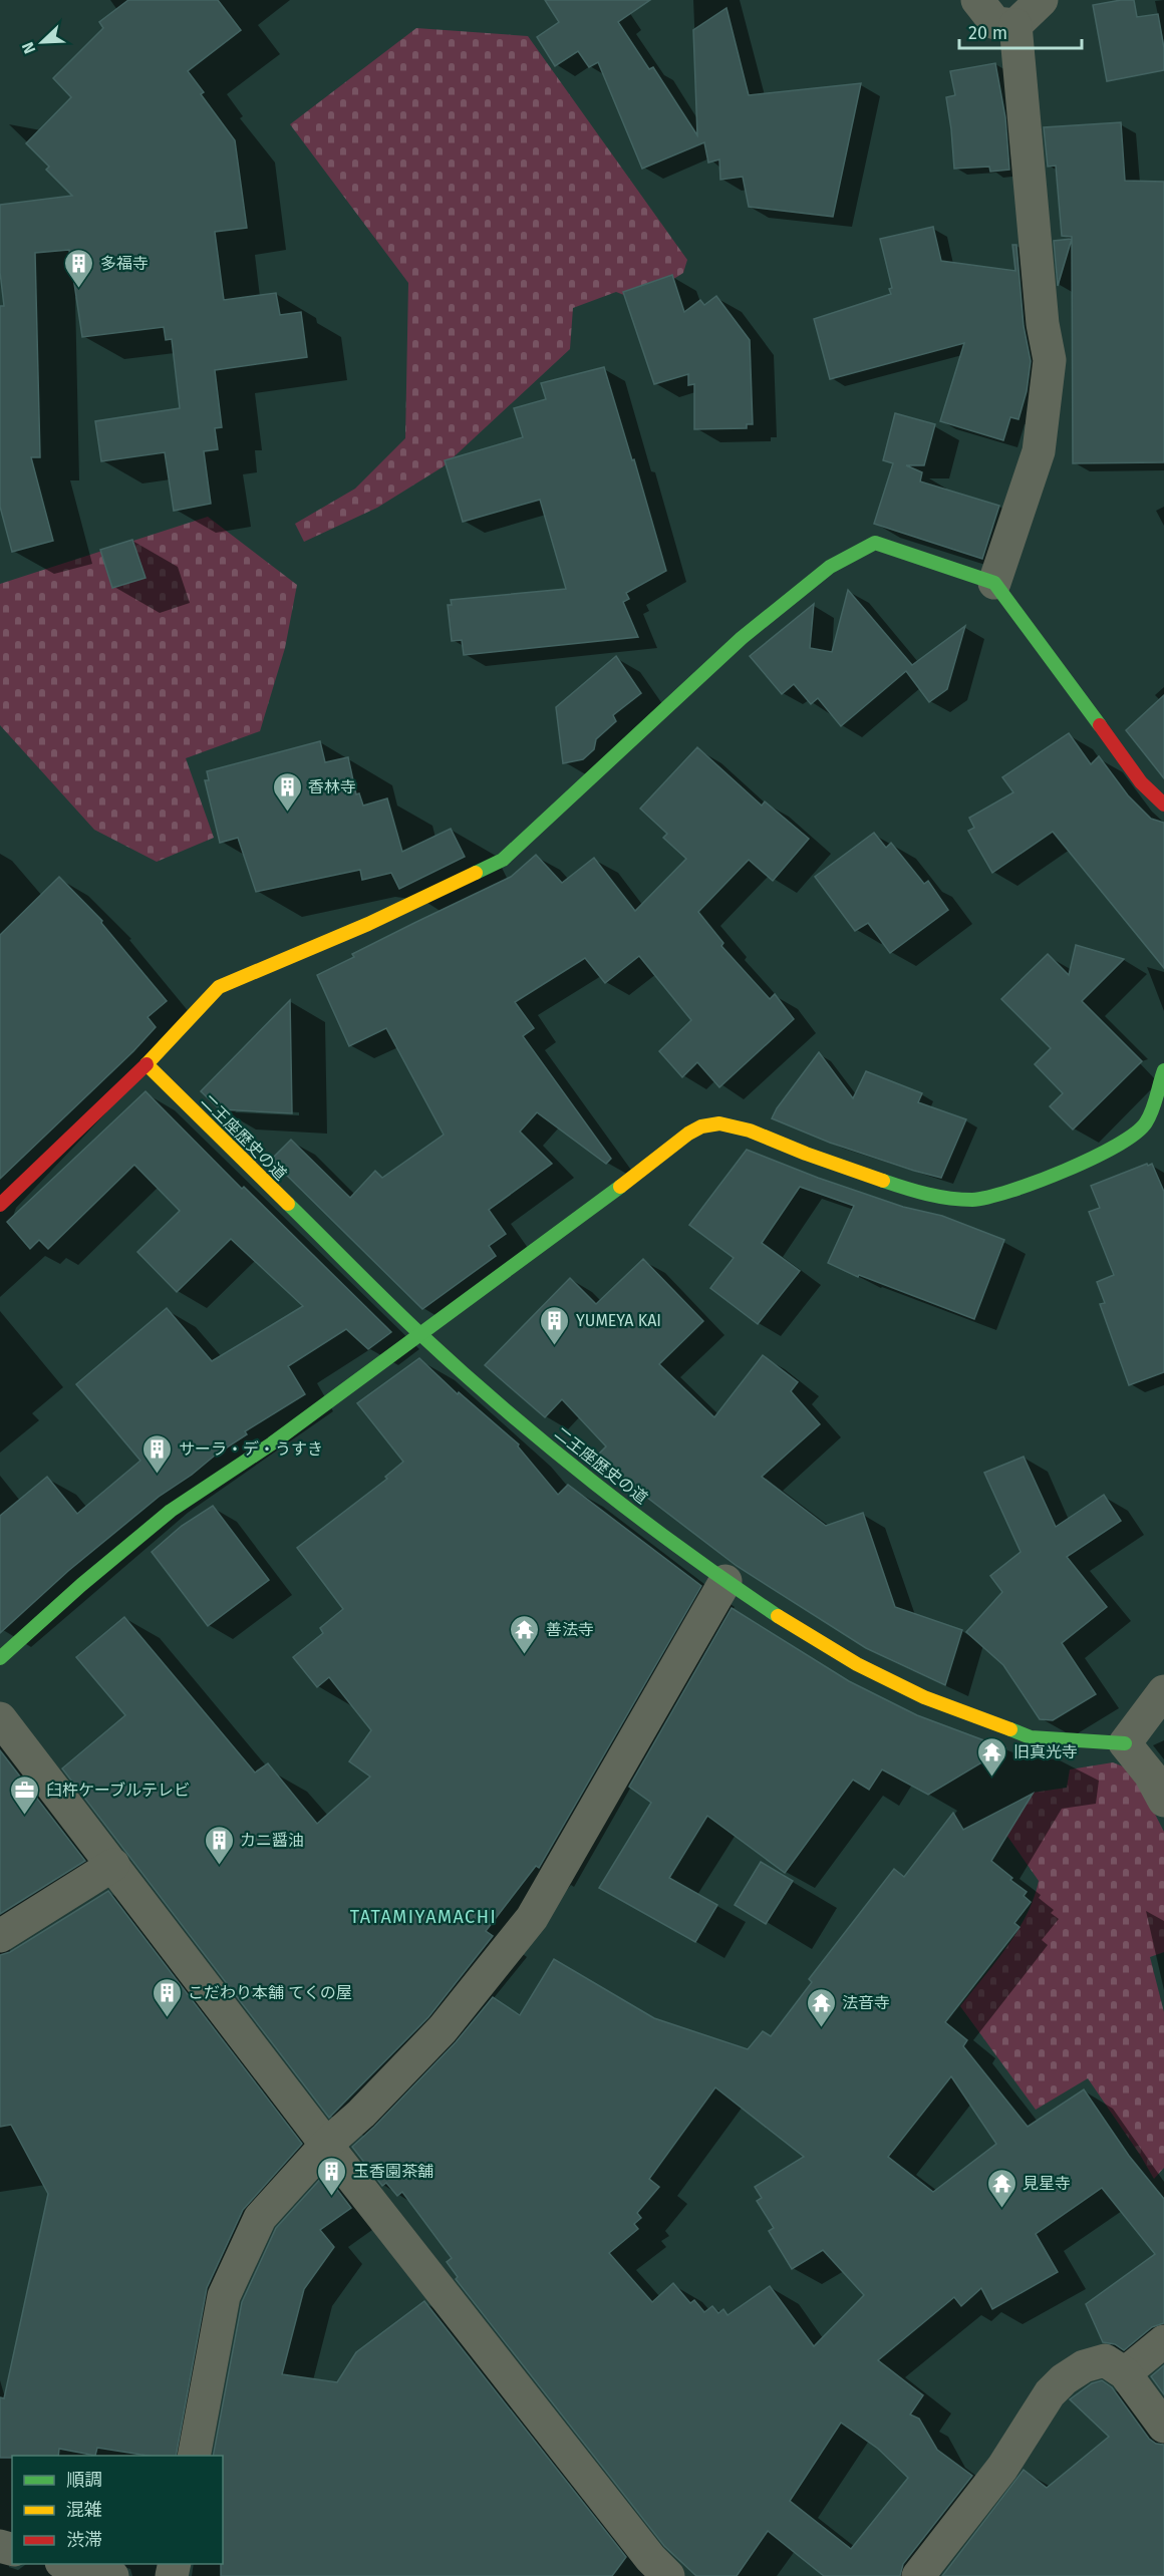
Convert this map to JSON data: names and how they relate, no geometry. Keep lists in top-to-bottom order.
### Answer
{
  "streets": {
    "street": ["二王座歴史の道"]
  },
  "districts": ["TATAMIYAMACHI"],
  "places": {
    "building": [
      "多福寺",
      "香林寺",
      "YUMEYA KAI",
      "サーラ・デ・うすき",
      "カニ醤油",
      "こだわり本舗 てくの屋",
      "玉香園茶舗"
    ],
    "temple": [
      "善法寺",
      "旧真光寺",
      "法音寺",
      "見星寺"
    ],
    "office": ["臼杵ケーブルテレビ"]
  },
  "legend": ["順調", "混雑", "渋滞"],
  "scale_bar": "20 m",
  "north": "bottom left"
}
